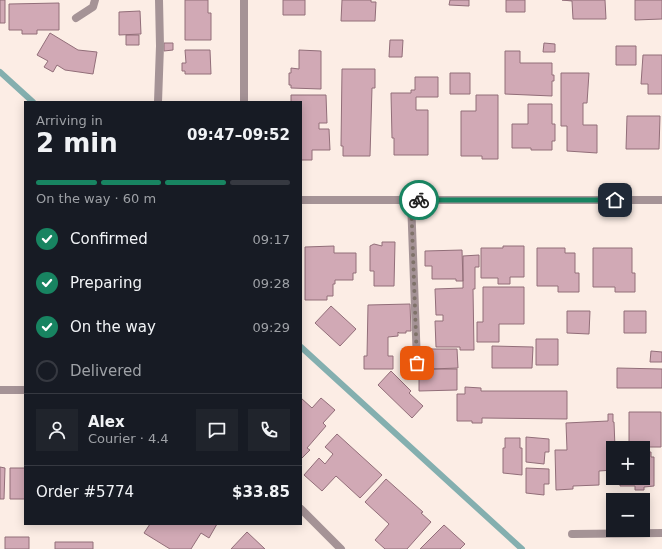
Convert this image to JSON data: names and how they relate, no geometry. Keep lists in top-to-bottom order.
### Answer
{
  "page": {
    "heading": ["2 min", "Arriving in", "09:47–09:52"],
    "panel": [
      "Alex",
      "Courier · 4.4",
      "Order #5774",
      "$33.85"
    ],
    "bar": "On the way · 60 m",
    "list": [
      ["Confirmed", "09:17"],
      ["Preparing", "09:28"],
      ["On the way", "09:29"],
      "Delivered"
    ],
    "map_buttons": ["+", "−"]
  }
}
